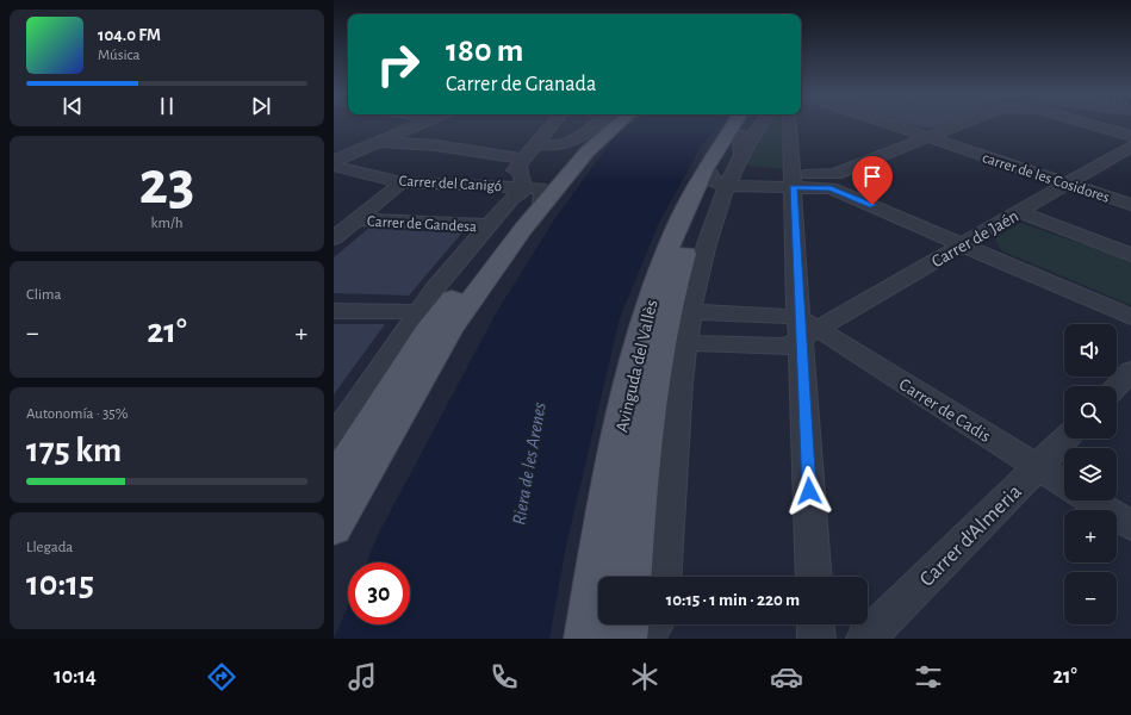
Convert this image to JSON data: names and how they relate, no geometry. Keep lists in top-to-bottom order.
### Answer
{
  "streets": {
    "main road": ["Avinguda del Vallès"],
    "street": [
      "carrer de les Cosidores",
      "Carrer del Canigó",
      "Carrer de Gandesa",
      "Carrer de Jaén",
      "Carrer de Cadis",
      "Carrer d'Almeria"
    ]
  },
  "crossings": [
    ["carrer de les Cosidores", "Carrer de Jaén"],
    ["Carrer de Jaén", "Carrer de Cadis"],
    ["Avinguda del Vallès", "Carrer de Cadis"],
    ["Carrer de Cadis", "Carrer d'Almeria"]
  ],
  "water": ["Riera de les Arenes"],
  "page": {
    "turn": ["180 m", "Carrer de Granada"],
    "song": ["104.0 FM", "Música"],
    "tile": [
      ["23", "km/h"],
      "Clima",
      ["Autonomía · 35%", "175 km"],
      ["Llegada", "10:15"]
    ],
    "heat": ["−", "21°", "+"],
    "map_buttons": ["+", "−"],
    "limit": "30",
    "trip": "10:15 · 1 min · 220 m",
    "tabs": ["10:14", "21°"]
  }
}
